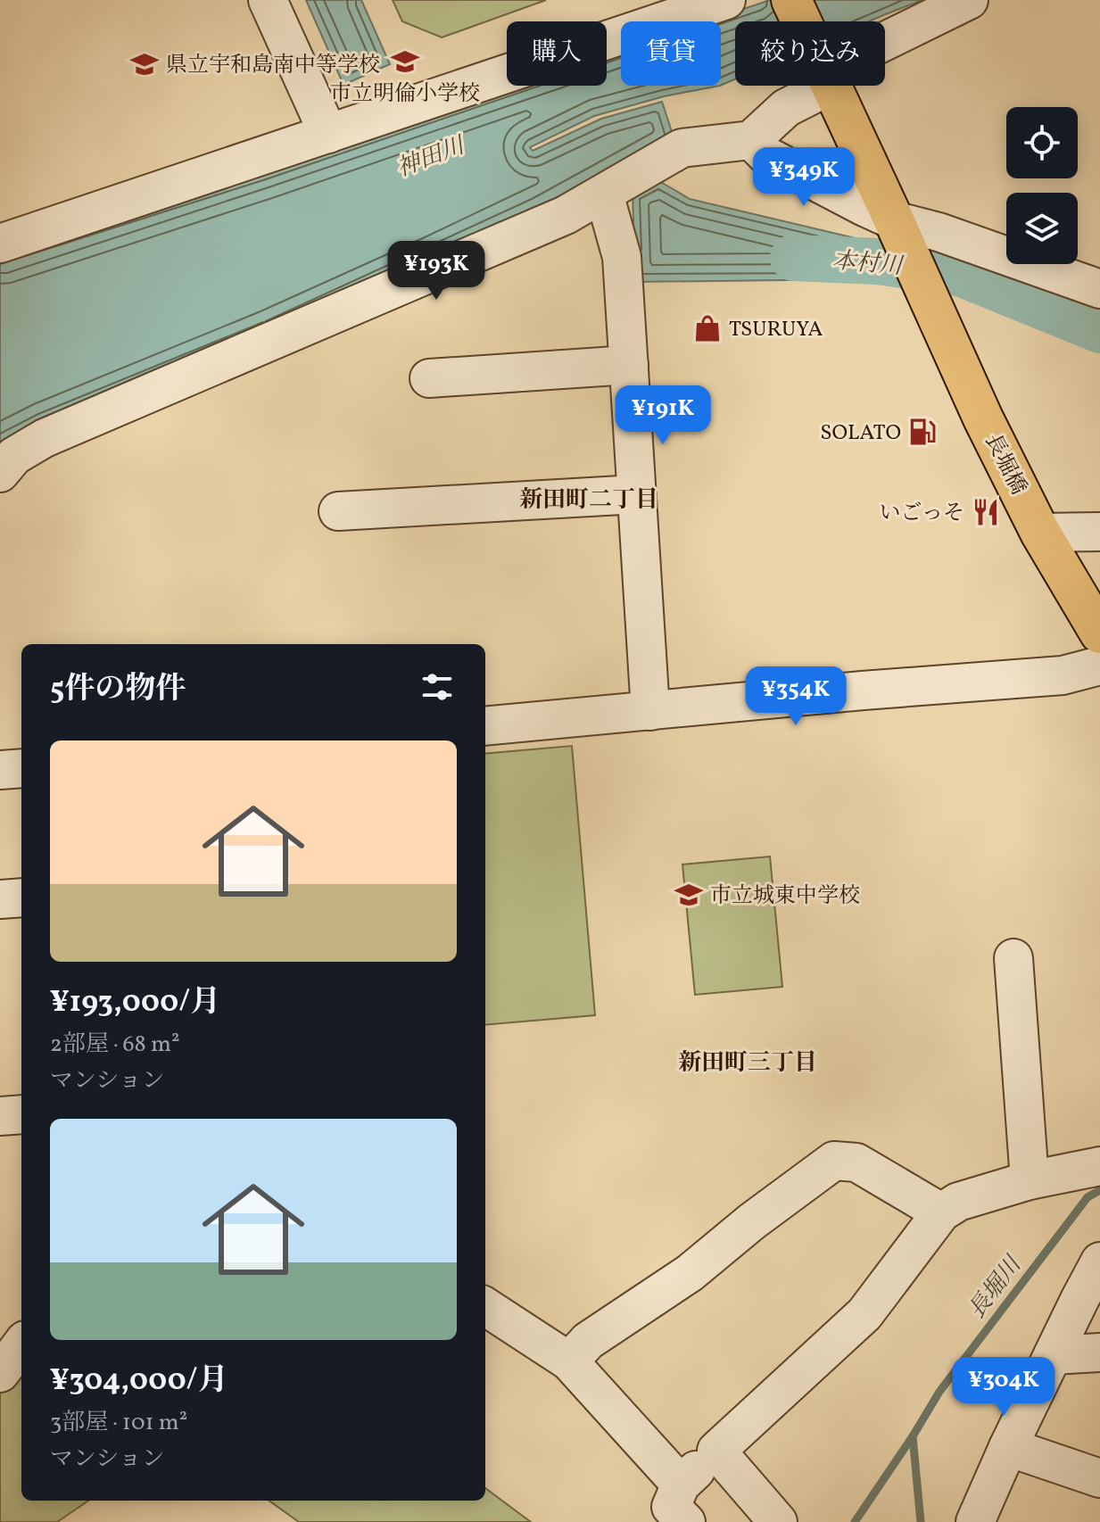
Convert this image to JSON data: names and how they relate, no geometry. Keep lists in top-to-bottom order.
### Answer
{
  "streets": {
    "highway": ["長堀橋"]
  },
  "districts": ["新田町二丁目", "新田町三丁目"],
  "water": ["神田川", "本村川", "長堀川"],
  "places": {
    "school or university": ["市立明倫小学校", "県立宇和島南中等学校", "市立城東中学校"],
    "shop": ["TSURUYA"],
    "fuel station": ["SOLATO"],
    "restaurant": ["いごっそ"]
  },
  "page": {
    "chip": ["購入", "賃貸", "絞り込み"],
    "price": [
      "¥349K",
      "¥193K",
      "¥191K",
      "¥354K",
      "¥304K"
    ],
    "heading": "5件の物件",
    "list": [
      {
        "name": "¥193,000/月",
        "note": "2部屋 · 68 m² · マンション"
      },
      {
        "name": "¥304,000/月",
        "note": "3部屋 · 101 m² · マンション"
      }
    ]
  }
}
